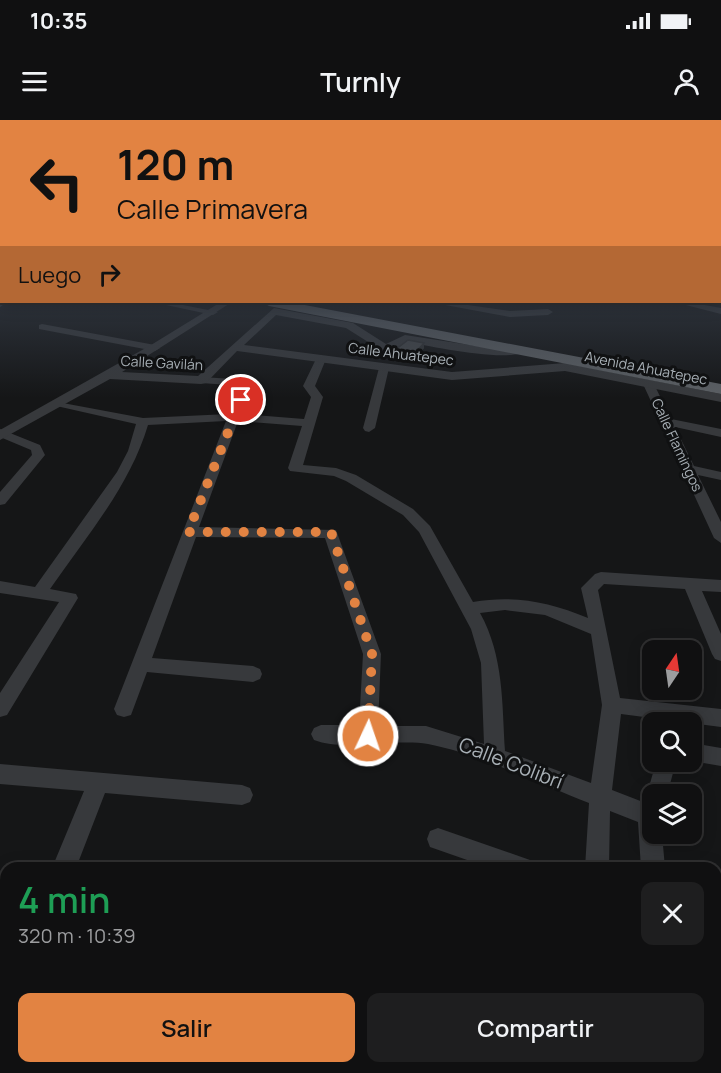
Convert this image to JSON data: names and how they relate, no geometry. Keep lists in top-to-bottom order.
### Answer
{
  "streets": {
    "street": [
      "Calle Ahuatepec",
      "Calle Gavilán",
      "Avenida Ahuatepec",
      "Calle Flamingos",
      "Calle Colibrí"
    ]
  },
  "crossings": [
    ["Calle Ahuatepec", "Calle Gavilán"],
    ["Calle Ahuatepec", "Avenida Ahuatepec"],
    ["Avenida Ahuatepec", "Calle Flamingos"]
  ],
  "north": "top",
  "page": {
    "status": "10:35",
    "header": "Turnly",
    "turn": ["120 m", "Calle Primavera"],
    "then": "Luego",
    "heading": ["4 min", "320 m · 10:39"],
    "buttons": ["Salir", "Compartir"]
  }
}
